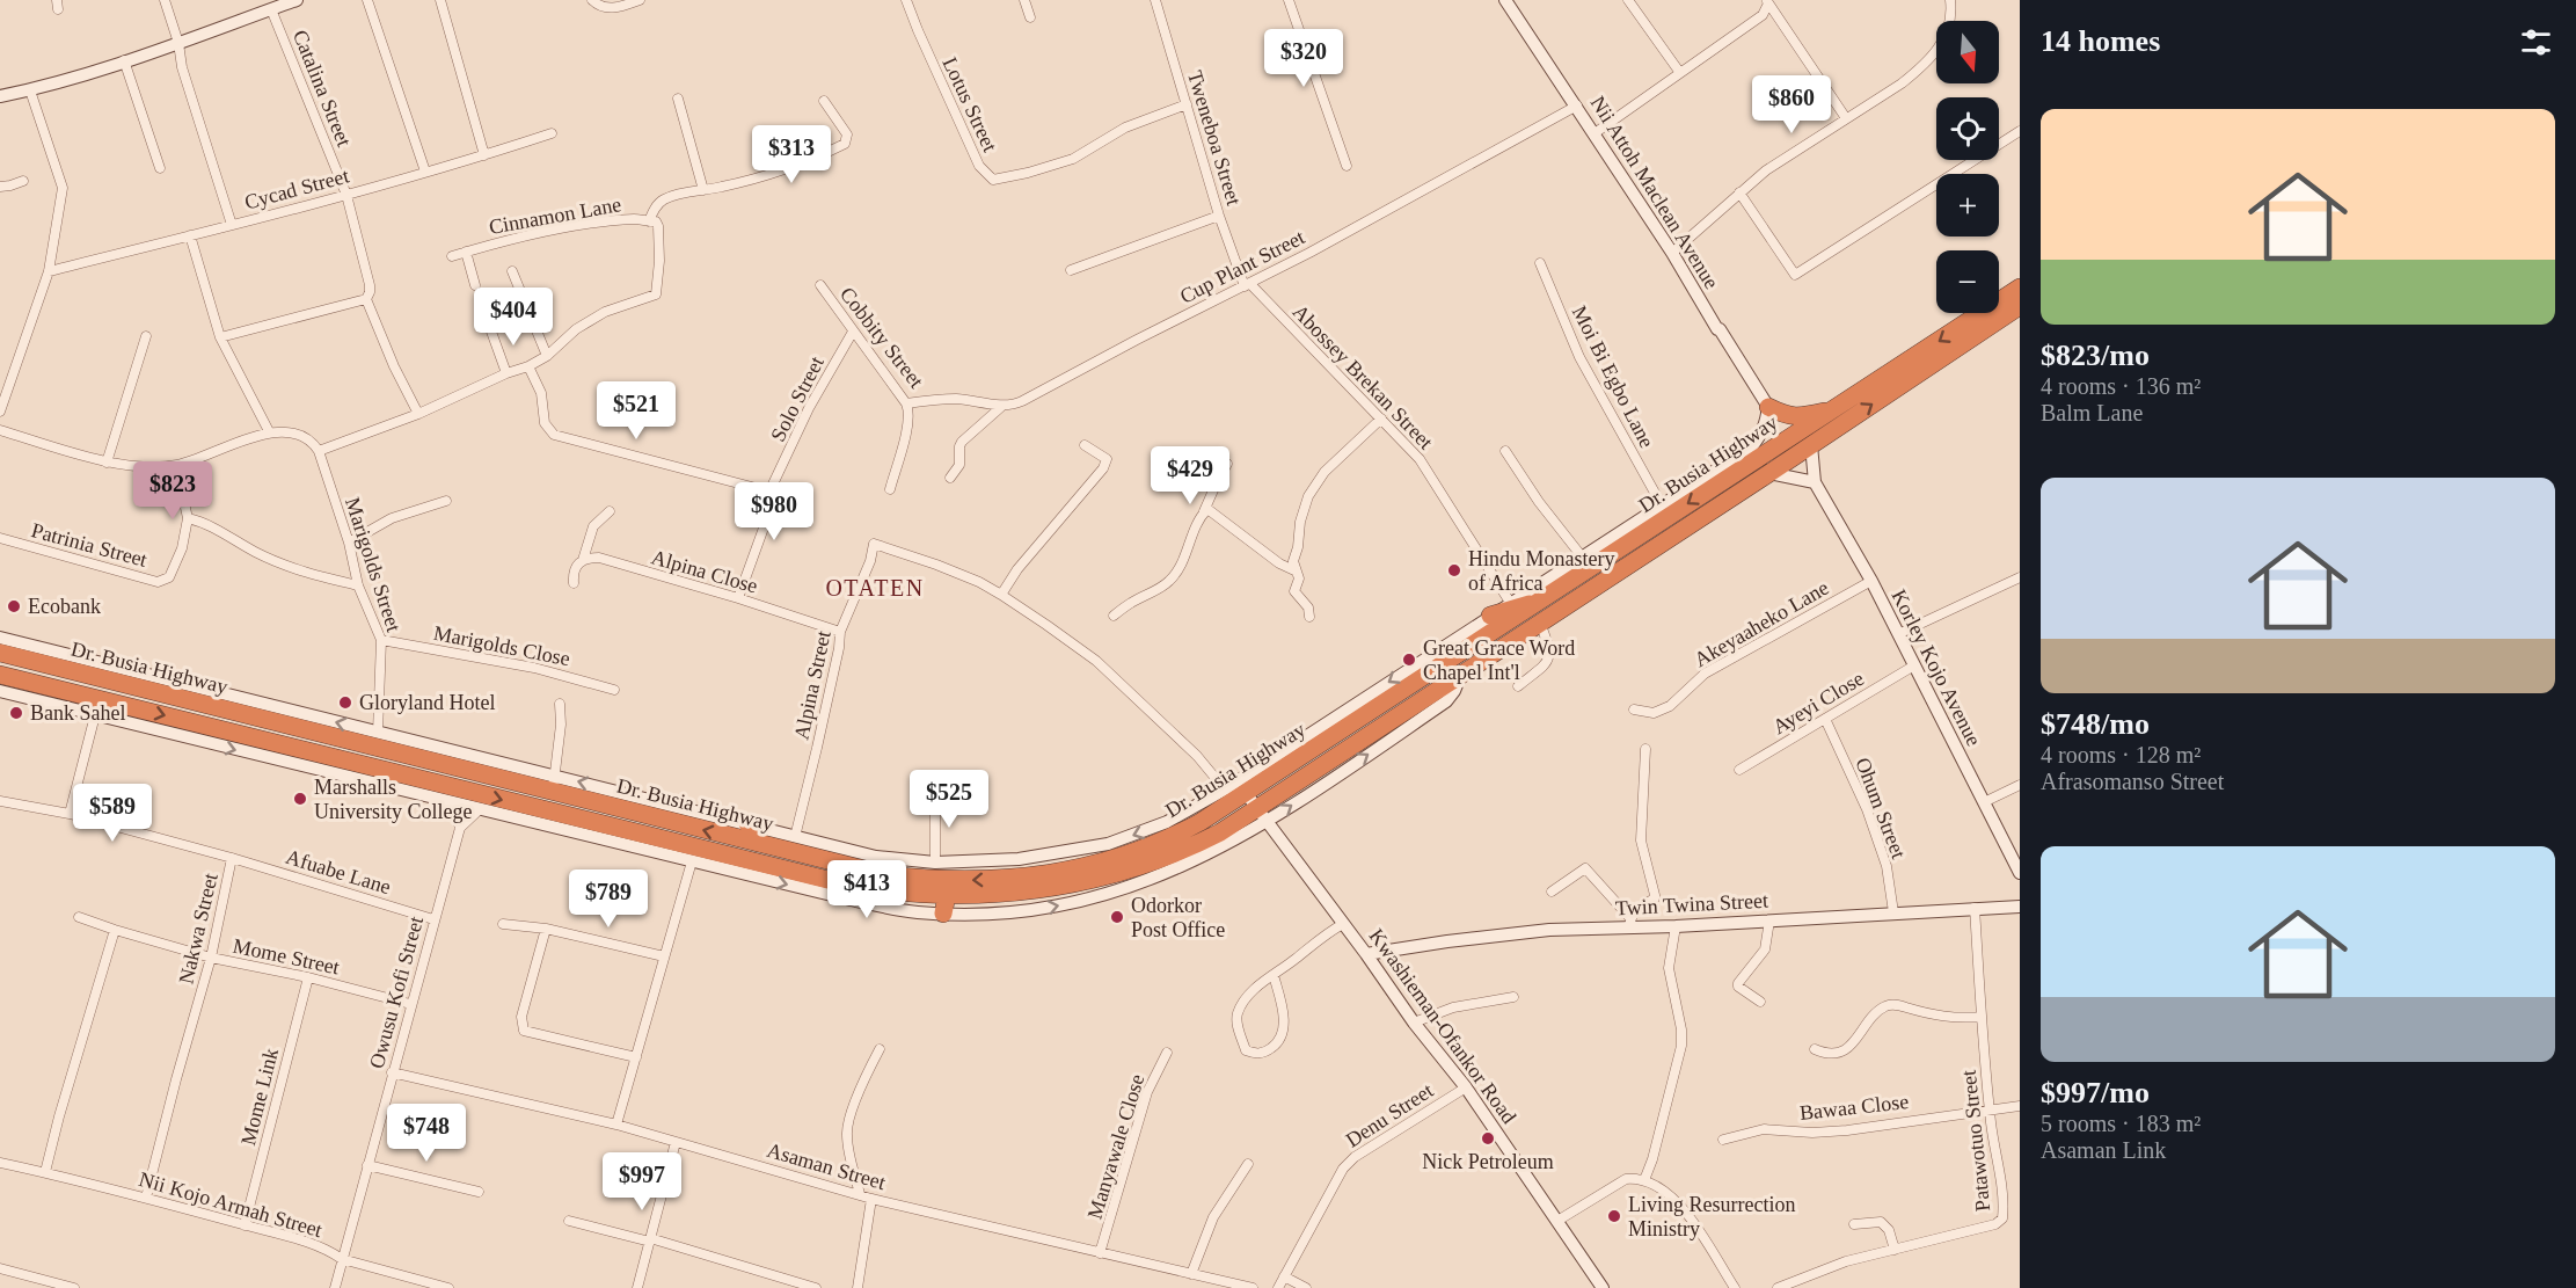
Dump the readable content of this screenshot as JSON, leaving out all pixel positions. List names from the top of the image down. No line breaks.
{"streets":{"highway":["Dr. Busia Highway"],"street":["Catalina Street","Lotus Street","Tweneboa Street","Cycad Street","Nii Attoh Maclean Avenue","Cinnamon Lane","Cup Plant Street","Cobbity Street","Abossey Brekan Street","Moi Bi Egbo Lane","Solo Street","Patrinia Street","Marigolds Street","Alpina Close","Akeyaaheko Lane","Marigolds Close","Korley Kojo Avenue","Alpina Street","Ayeyi Close","Ohum Street","Afuabe Lane","Twin Twina Street","Nakwa Street","Mome Street","Owusu Kofi Street","Kwashieman-Ofankor Road","Mome Link","Bawaa Close","Denu Street","Patawotuo Street","Manyawale Close","Asaman Street","Nii Kojo Armah Street"]},"crossings":[["Catalina Street","Cycad Street"],["Lotus Street","Tweneboa Street"],["Tweneboa Street","Cup Plant Street"],["Tweneboa Street","Abossey Brekan Street"],["Nii Attoh Maclean Avenue","Cup Plant Street"],["Cup Plant Street","Cobbity Street"],["Cup Plant Street","Abossey Brekan Street"],["Cobbity Street","Solo Street"],["Abossey Brekan Street","Dr. Busia Highway"],["Solo Street","Alpina Close"],["Dr. Busia Highway","Marigolds Street"],["Dr. Busia Highway","Korley Kojo Avenue"],["Dr. Busia Highway","Alpina Street"],["Dr. Busia Highway","Kwashieman-Ofankor Road"],["Marigolds Street","Marigolds Close"],["Alpina Close","Alpina Street"],["Akeyaaheko Lane","Korley Kojo Avenue"],["Korley Kojo Avenue","Ayeyi Close"],["Ayeyi Close","Ohum Street"],["Ohum Street","Twin Twina Street"],["Afuabe Lane","Nakwa Street"],["Afuabe Lane","Owusu Kofi Street"],["Twin Twina Street","Kwashieman-Ofankor Road"],["Twin Twina Street","Patawotuo Street"],["Nakwa Street","Mome Street"],["Nakwa Street","Nii Kojo Armah Street"],["Mome Street","Owusu Kofi Street"],["Mome Street","Mome Link"],["Owusu Kofi Street","Asaman Street"],["Owusu Kofi Street","Nii Kojo Armah Street"],["Kwashieman-Ofankor Road","Denu Street"],["Mome Link","Nii Kojo Armah Street"],["Bawaa Close","Patawotuo Street"],["Manyawale Close","Asaman Street"]],"districts":["OTATEN"],"places":["Hindu Monastery of Africa","Ecobank","Great Grace Word Chapel Int'l","Gloryland Hotel","Bank Sahel","Marshalls University College","Odorkor Post Office","Nick Petroleum","Living Resurrection Ministry"],"north":"bottom","page":{"heading":"14 homes","map_buttons":["+","−"],"price":["$320","$860","$313","$404","$521","$429","$823","$980","$525","$589","$413","$789","$748","$997"],"list":[{"name":"$823/mo","note":"4 rooms · 136 m² · Balm Lane"},{"name":"$748/mo","note":"4 rooms · 128 m² · Afrasomanso Street"},{"name":"$997/mo","note":"5 rooms · 183 m² · Asaman Link"}]}}
